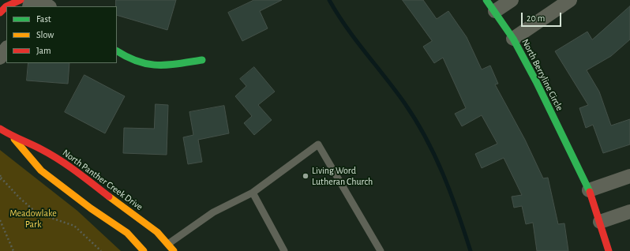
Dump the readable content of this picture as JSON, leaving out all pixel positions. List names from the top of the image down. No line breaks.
{"streets":{"street":["North Berryline Circle","North Panther Creek Drive"]},"parks":["Meadowlake Park"],"places":["Living Word Lutheran Church"],"legend":["Fast","Slow","Jam"],"scale_bar":"20 m"}
